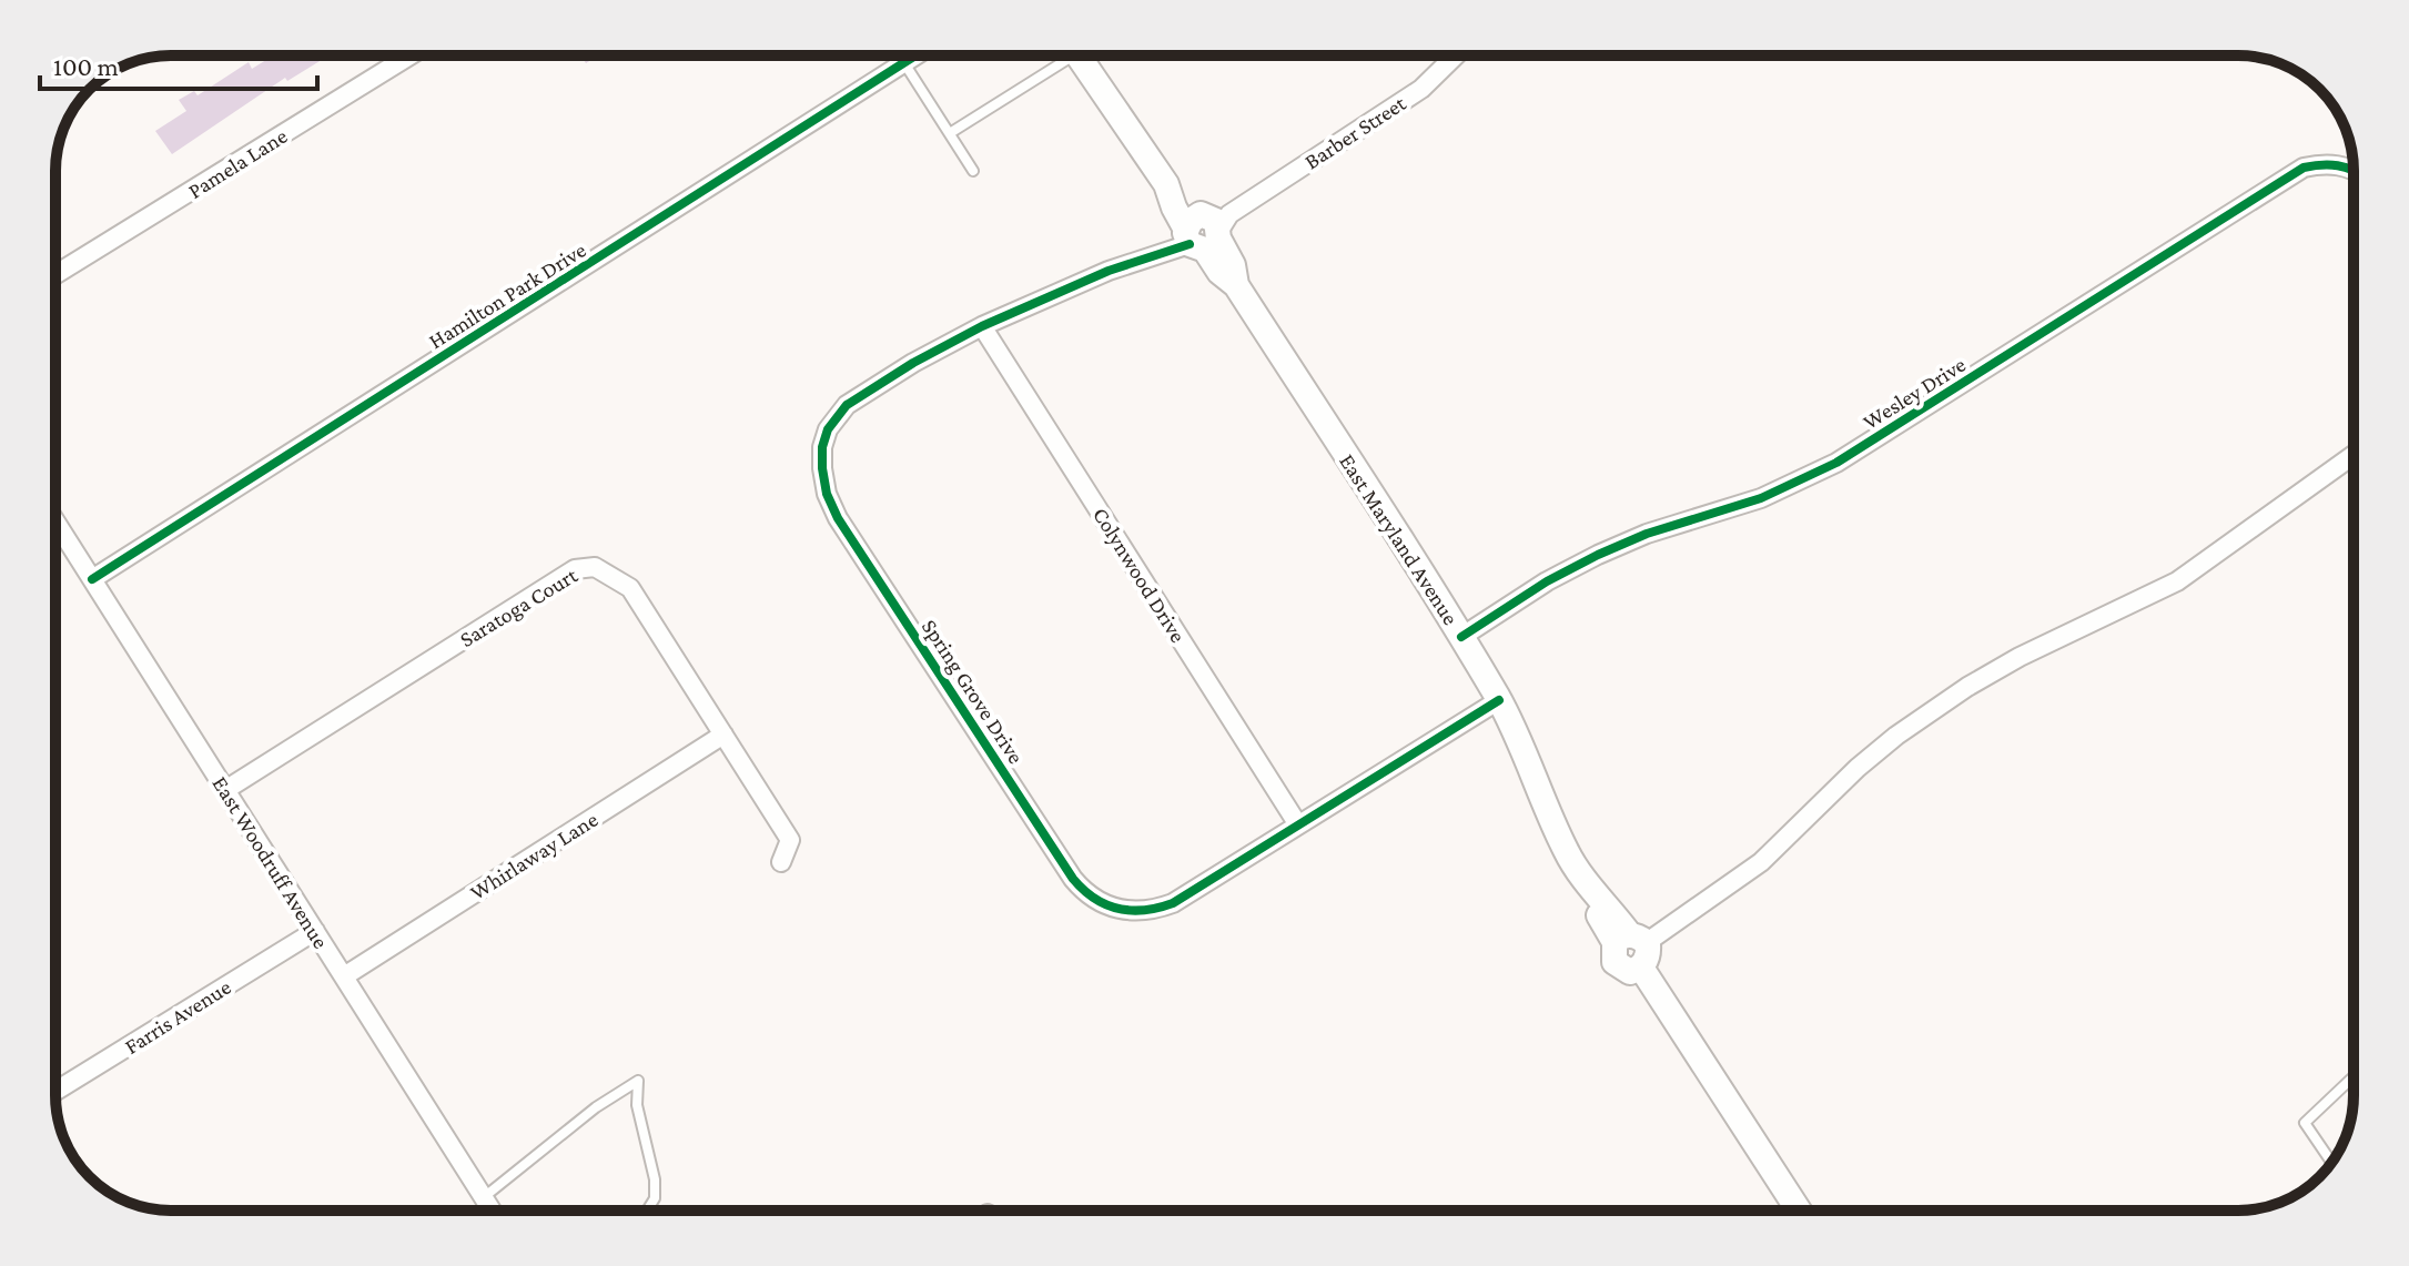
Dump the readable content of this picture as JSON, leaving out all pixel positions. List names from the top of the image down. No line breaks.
{"streets":{"street":["Barber Street","Pamela Lane","Hamilton Park Drive","Wesley Drive","East Maryland Avenue","Colynwood Drive","Saratoga Court","Spring Grove Drive","Whirlaway Lane","East Woodruff Avenue","Farris Avenue"]},"crossings":[["Barber Street","East Maryland Avenue"],["Barber Street","Spring Grove Drive"],["Hamilton Park Drive","East Woodruff Avenue"],["Wesley Drive","East Maryland Avenue"],["East Maryland Avenue","Spring Grove Drive"],["Colynwood Drive","Spring Grove Drive"],["Saratoga Court","Whirlaway Lane"],["Saratoga Court","East Woodruff Avenue"],["Whirlaway Lane","East Woodruff Avenue"],["East Woodruff Avenue","Farris Avenue"]],"scale_bar":"100 m"}
